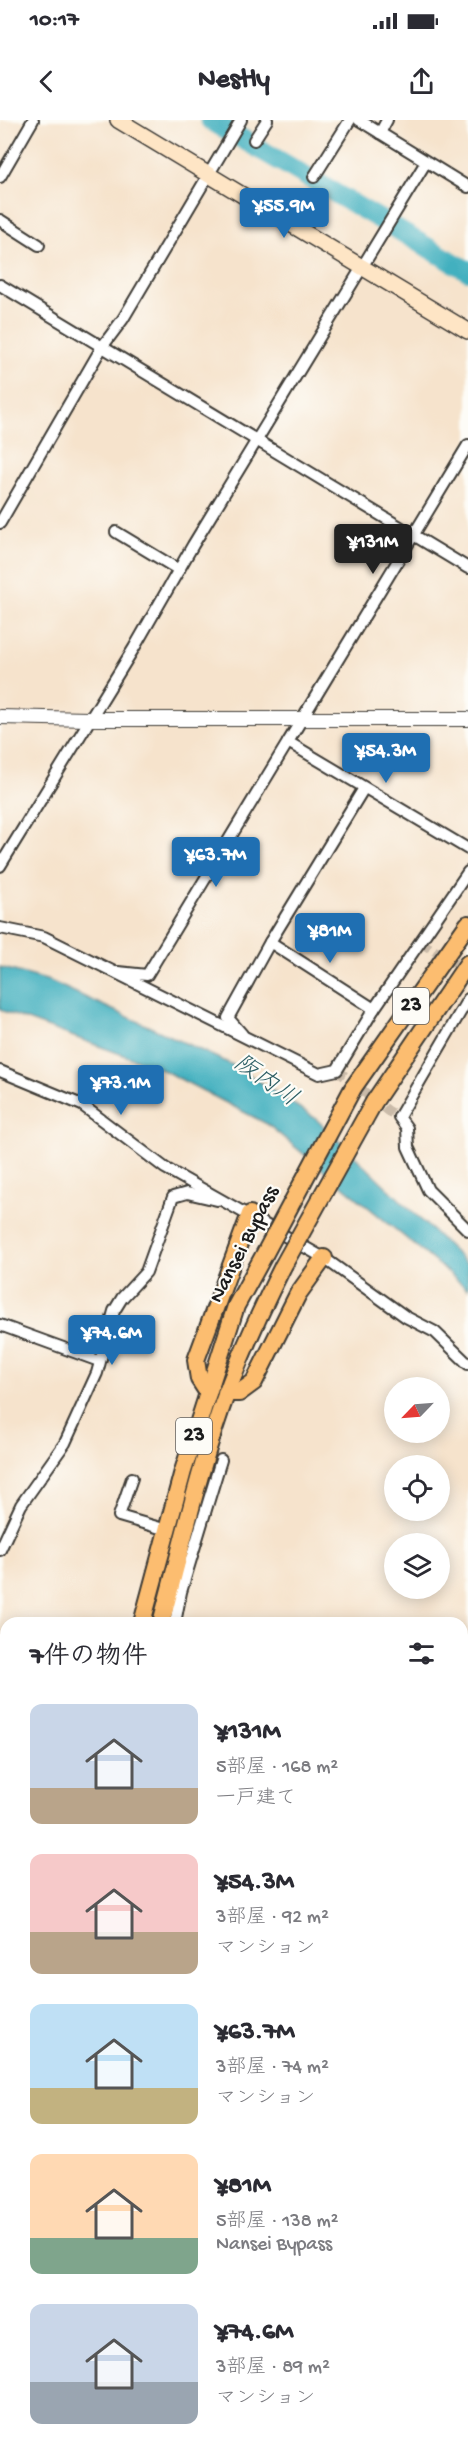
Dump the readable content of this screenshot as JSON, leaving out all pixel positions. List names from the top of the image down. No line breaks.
{"streets":{"highway":["23","Nansei Bypass"]},"water":["阪内川"],"north":"bottom left","page":{"status":"10:17","header":"Nestly","price":["¥55.9M","¥131M","¥54.3M","¥63.7M","¥81M","¥73.1M","¥74.6M"],"heading":"7件の物件","list":[{"name":"¥131M","note":"5部屋 · 168 m² · 一戸建て"},{"name":"¥54.3M","note":"3部屋 · 92 m² · マンション"},{"name":"¥63.7M","note":"3部屋 · 74 m² · マンション"},{"name":"¥81M","note":"5部屋 · 138 m² · Nansei Bypass"},{"name":"¥74.6M","note":"3部屋 · 89 m² · マンション"}]}}
